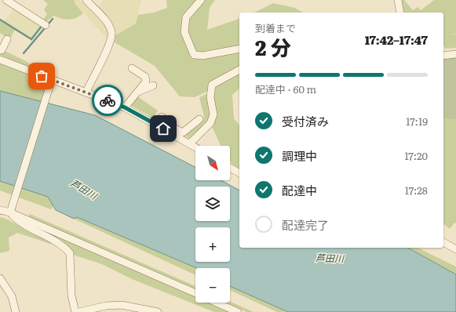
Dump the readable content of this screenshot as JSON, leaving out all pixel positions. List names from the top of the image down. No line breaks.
{"water":["芦田川"],"north":"bottom right","page":{"heading":["2 分","到着まで","17:42–17:47"],"bar":"配達中 · 60 m","list":[["受付済み","17:19"],["調理中","17:20"],["配達中","17:28"],"配達完了"],"map_buttons":["+","−"]}}
